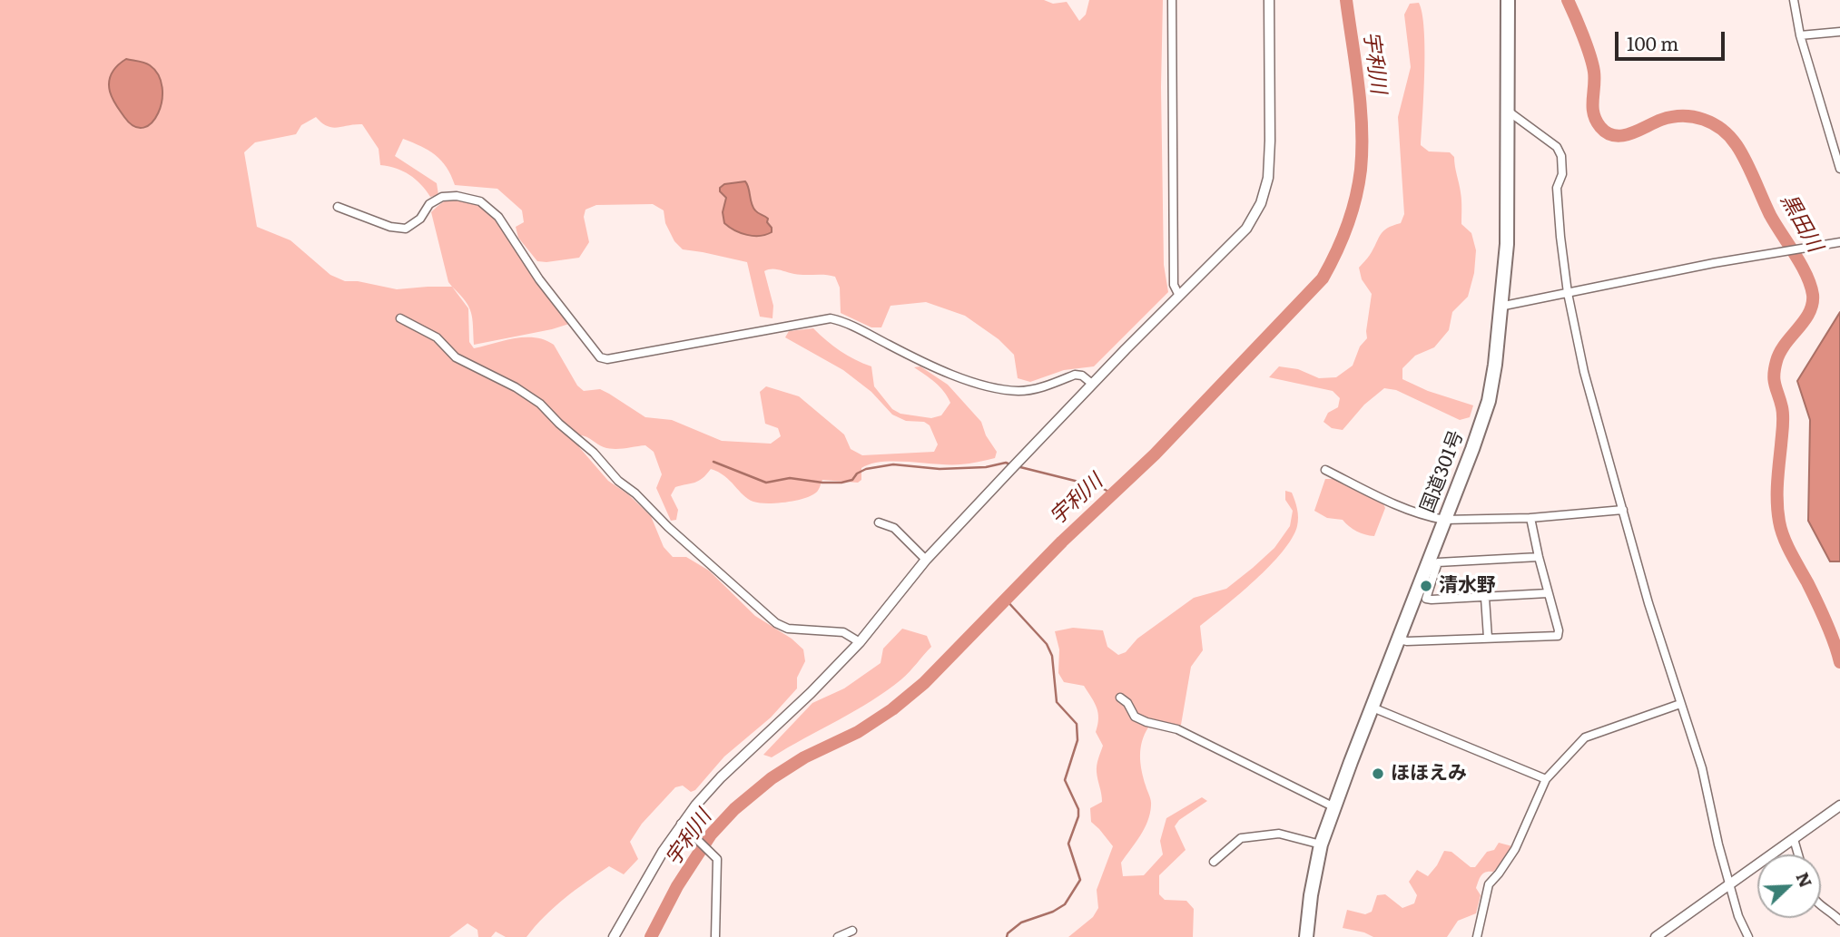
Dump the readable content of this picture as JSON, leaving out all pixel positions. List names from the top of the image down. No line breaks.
{"streets":{"highway":["国道301号"]},"water":["宇利川","黒田川"],"places":["清水野","ほほえみ"],"scale_bar":"100 m","north":"top right"}
